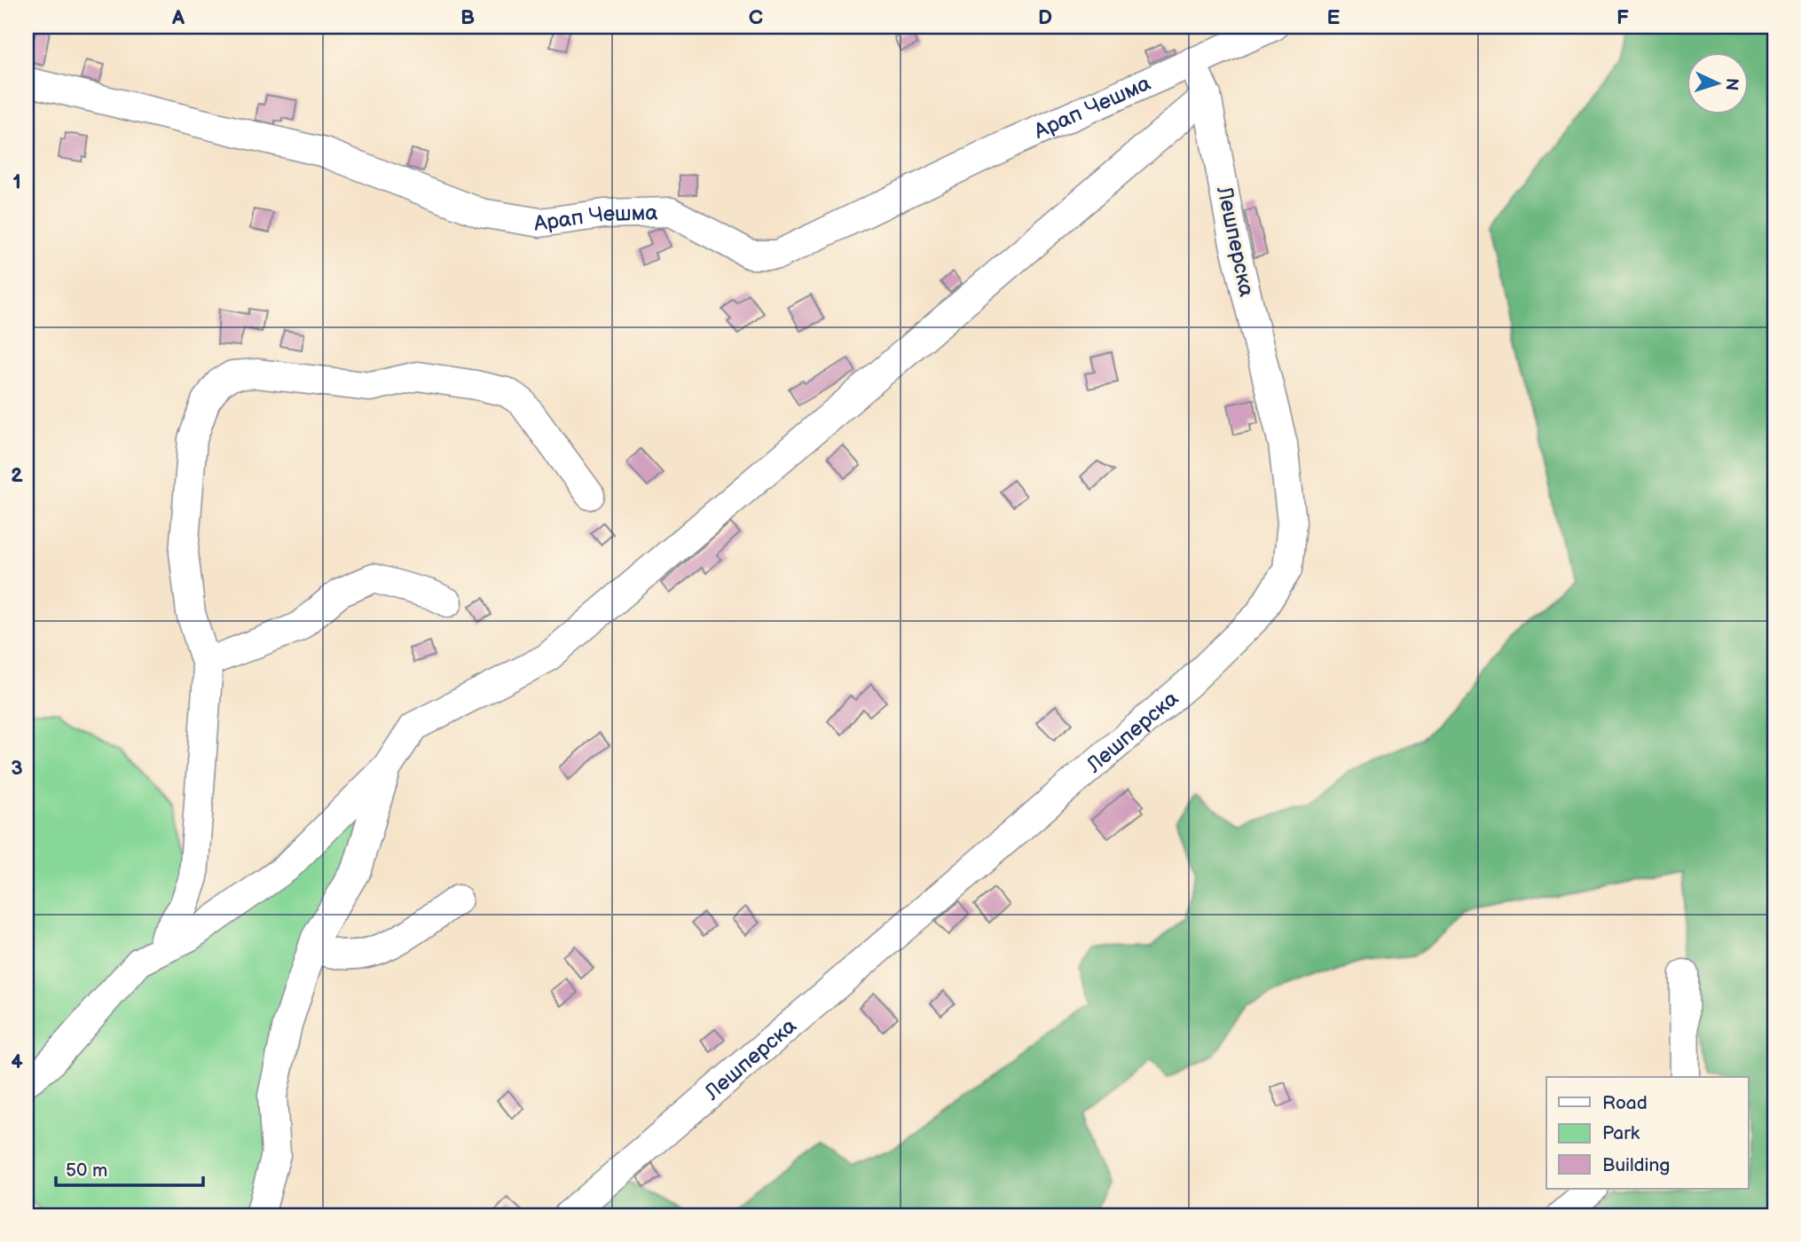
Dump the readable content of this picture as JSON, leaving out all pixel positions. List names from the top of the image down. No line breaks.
{"streets":{"street":["Арап Чешма","Лешперска"]},"crossings":[["Арап Чешма","Лешперска"]],"legend":["Road","Park","Building"],"scale_bar":"50 m","north":"right","grid":{"columns":["A","B","C","D","E","F"],"rows":["1","2","3","4"]}}
